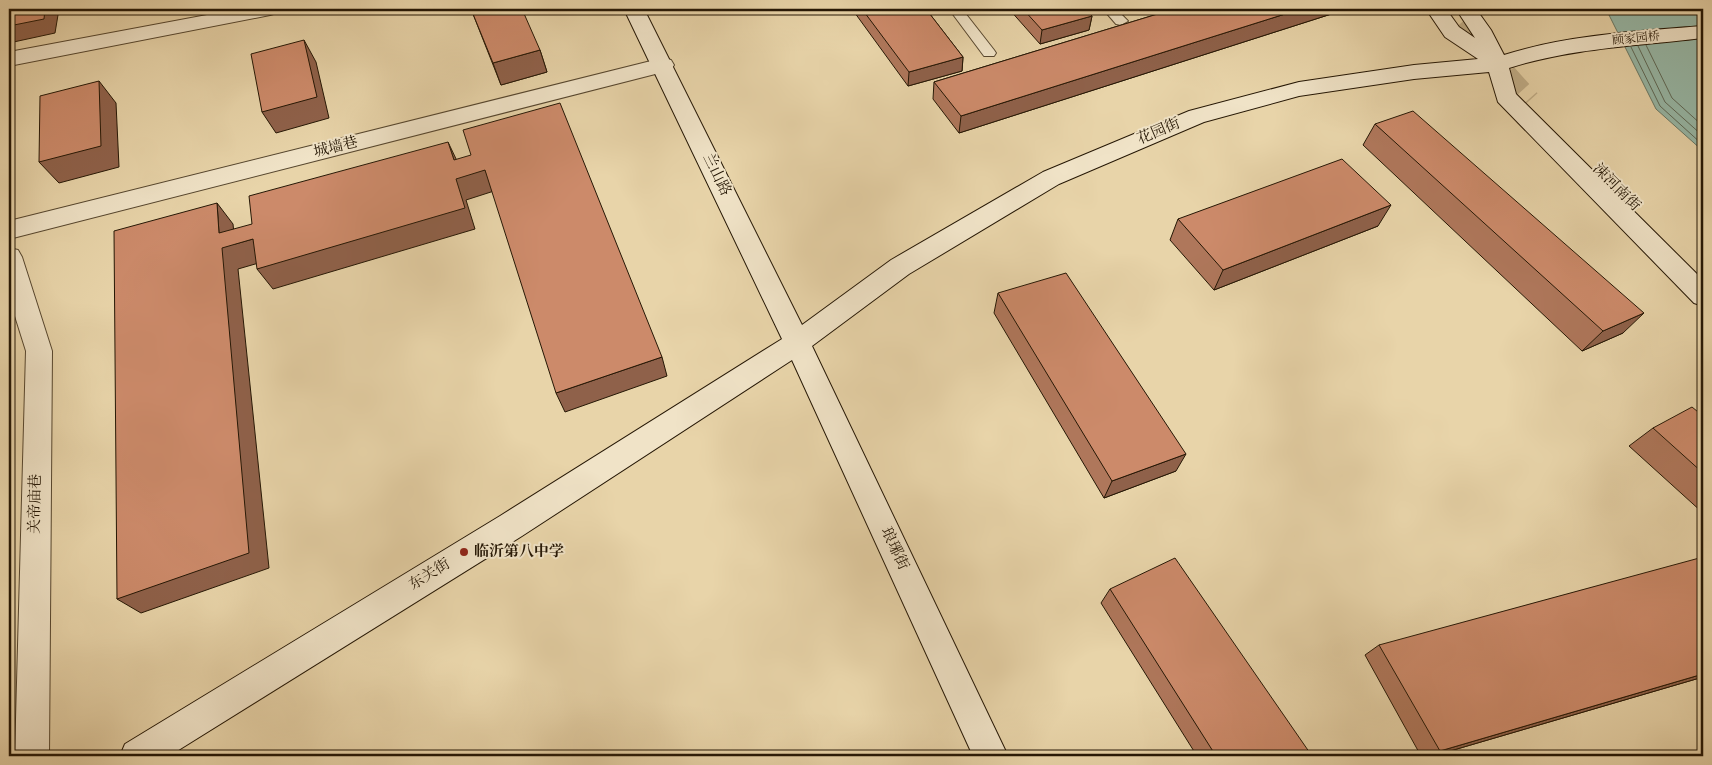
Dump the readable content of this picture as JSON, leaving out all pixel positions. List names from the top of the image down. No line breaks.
{"streets":{"street":["顾家园桥","花园街","城墙巷","兰山路","涑河南街","关帝庙巷","琅琊街","东关街"]},"crossings":[["顾家园桥","花园街"],["花园街","兰山路"],["花园街","琅琊街"],["花园街","东关街"],["城墙巷","兰山路"],["兰山路","琅琊街"],["兰山路","东关街"],["琅琊街","东关街"]],"places":["临沂第八中学"]}
